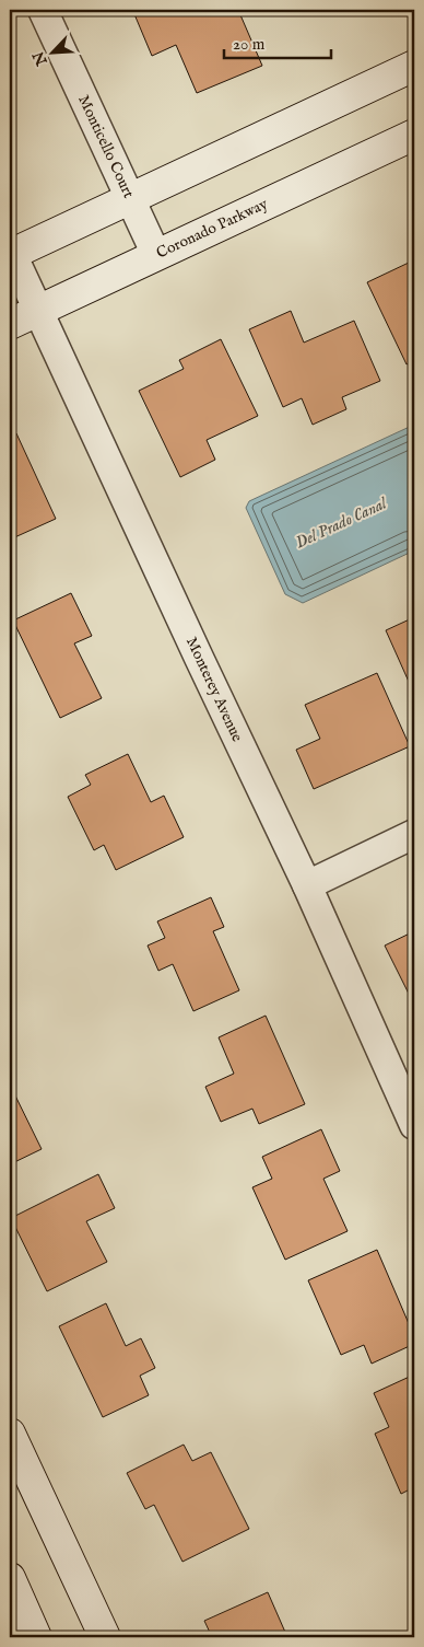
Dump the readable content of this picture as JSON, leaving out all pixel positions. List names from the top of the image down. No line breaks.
{"streets":{"street":["Monticello Court","Coronado Parkway","Monterey Avenue"]},"crossings":[["Monticello Court","Coronado Parkway"],["Coronado Parkway","Monterey Avenue"]],"water":["Del Prado Canal"],"scale_bar":"20 m","north":"bottom left"}
